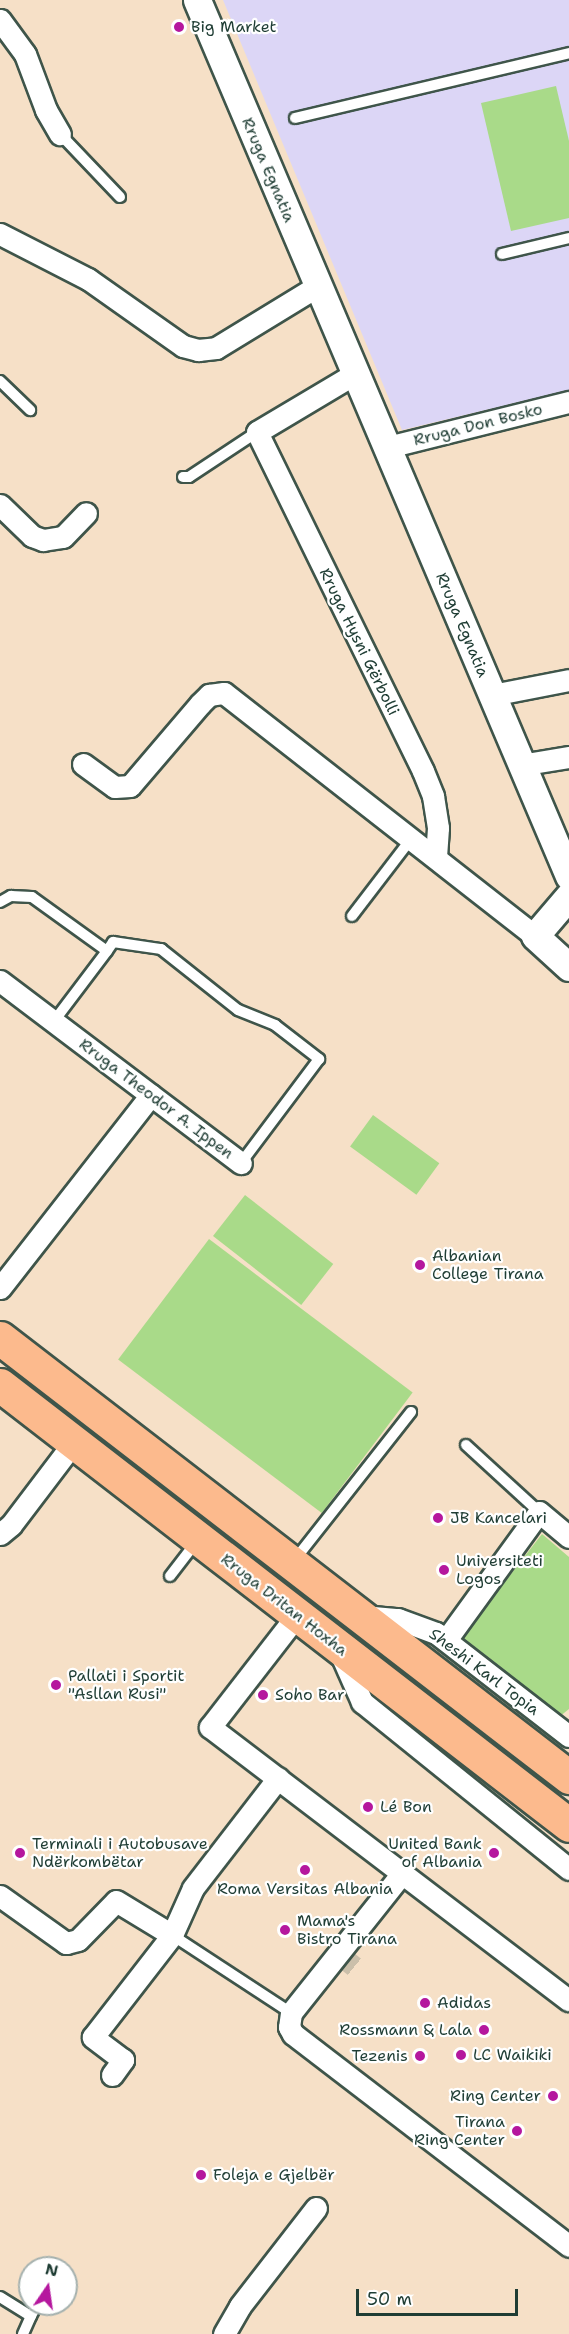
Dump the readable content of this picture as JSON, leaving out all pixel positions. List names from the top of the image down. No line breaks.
{"streets":{"main road":["Rruga Dritan Hoxha"],"street":["Rruga Egnatia","Rruga Don Bosko","Rruga Hysni Gërbolli","Rruga Theodor A. Ippen","Sheshi Karl Topia"]},"crossings":[["Rruga Egnatia","Rruga Don Bosko"]],"places":["Big Market","Albanian College Tirana","JB Kancelari","Universiteti Logos","Pallati i Sportit \"Asllan Rusi\"","Soho Bar","Lé Bon","Terminali i Autobusave Ndërkombëtar","United Bank of Albania","Roma Versitas Albania","Mama's Bistro Tirana","Adidas","Rossmann & Lala","LC Waikiki","Tezenis","Ring Center","Tirana Ring Center","Foleja e Gjelbër"],"scale_bar":"50 m","north":"top"}
